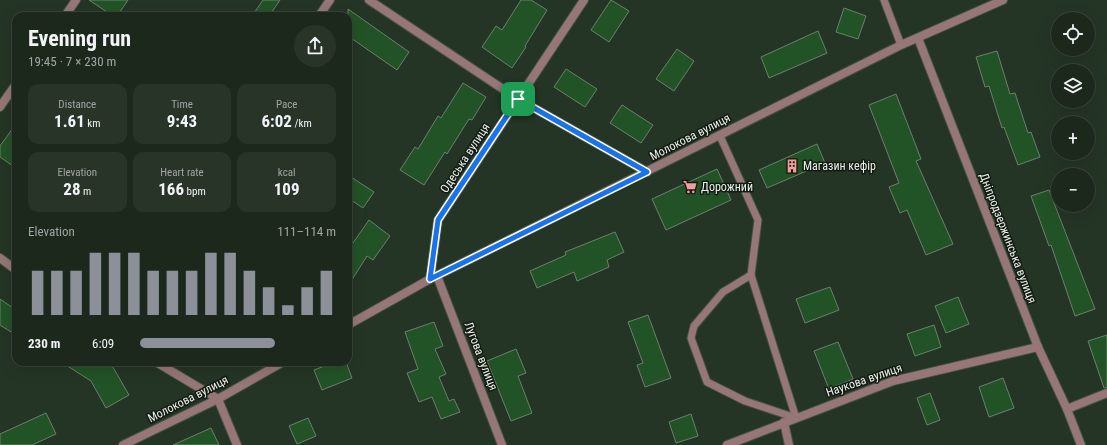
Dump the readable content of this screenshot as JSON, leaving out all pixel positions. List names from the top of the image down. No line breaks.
{"streets":{"street":["Молокова вулиця","Одеська вулиця","Дніпродзержинська вулиця","Лугова вулиця","Наукова вулиця"]},"crossings":[["Молокова вулиця","Одеська вулиця"],["Молокова вулиця","Дніпродзержинська вулиця"],["Молокова вулиця","Лугова вулиця"],["Одеська вулиця","Лугова вулиця"],["Дніпродзержинська вулиця","Наукова вулиця"]],"places":{"building":["Магазин кефір"],"supermarket":["Дорожний"]},"page":{"map_buttons":["+","−"],"heading":["Evening run","19:45 · 7 × 230 m"],"stats":[["Distance","1.61 km"],["Time","9:43"],["Pace","6:02 /km"],["Elevation","28 m"],["Heart rate","166 bpm"],["kcal","109"]],"chart":["Elevation","111–114 m"],"list":[{"name":"230 m","note":"6:09"}]}}
